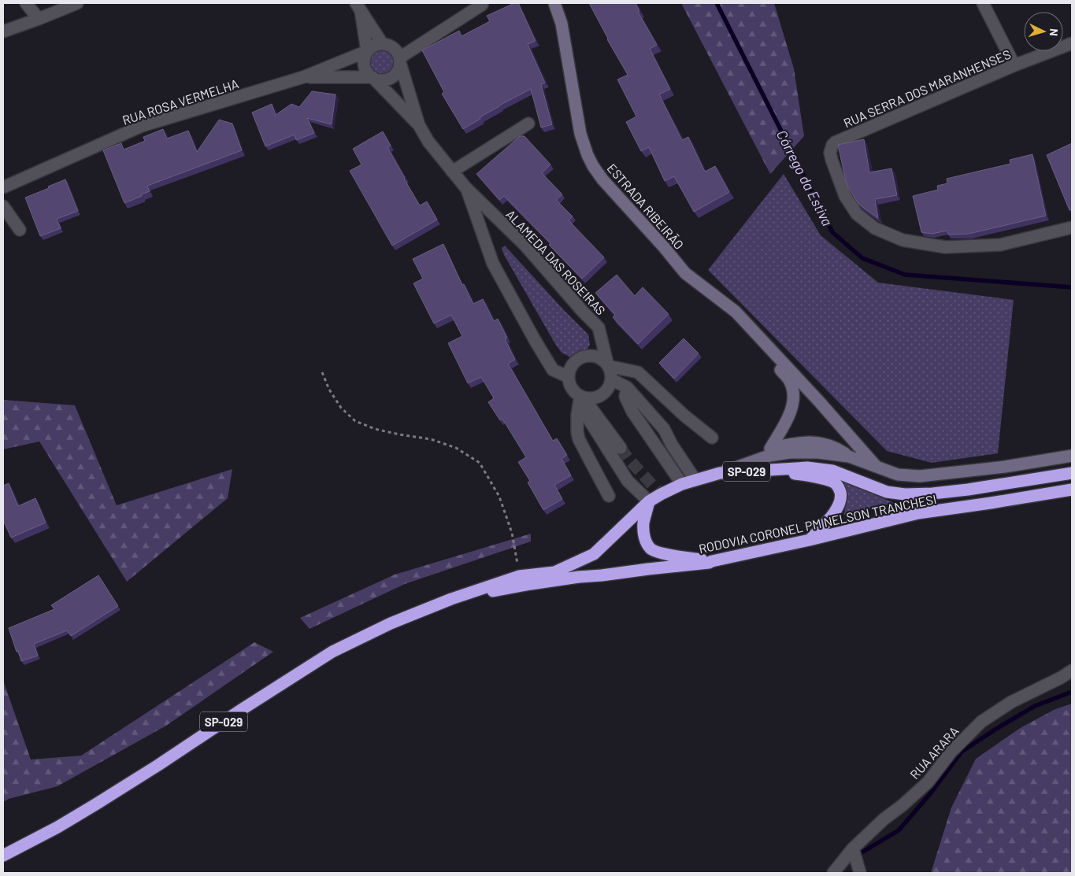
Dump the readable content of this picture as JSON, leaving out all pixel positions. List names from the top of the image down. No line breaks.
{"streets":{"highway":["SP-029","RODOVIA CORONEL PM NELSON TRANCHESI"],"street":["RUA SERRA DOS MARANHENSES","RUA ROSA VERMELHA","ESTRADA RIBEIRÃO","ALAMEDA DAS ROSEIRAS","RUA ARARA"]},"crossings":[["RUA ROSA VERMELHA","ALAMEDA DAS ROSEIRAS"],["ESTRADA RIBEIRÃO","SP-029"],["SP-029","RODOVIA CORONEL PM NELSON TRANCHESI"]],"water":["Córrego da Estiva"],"north":"right"}
